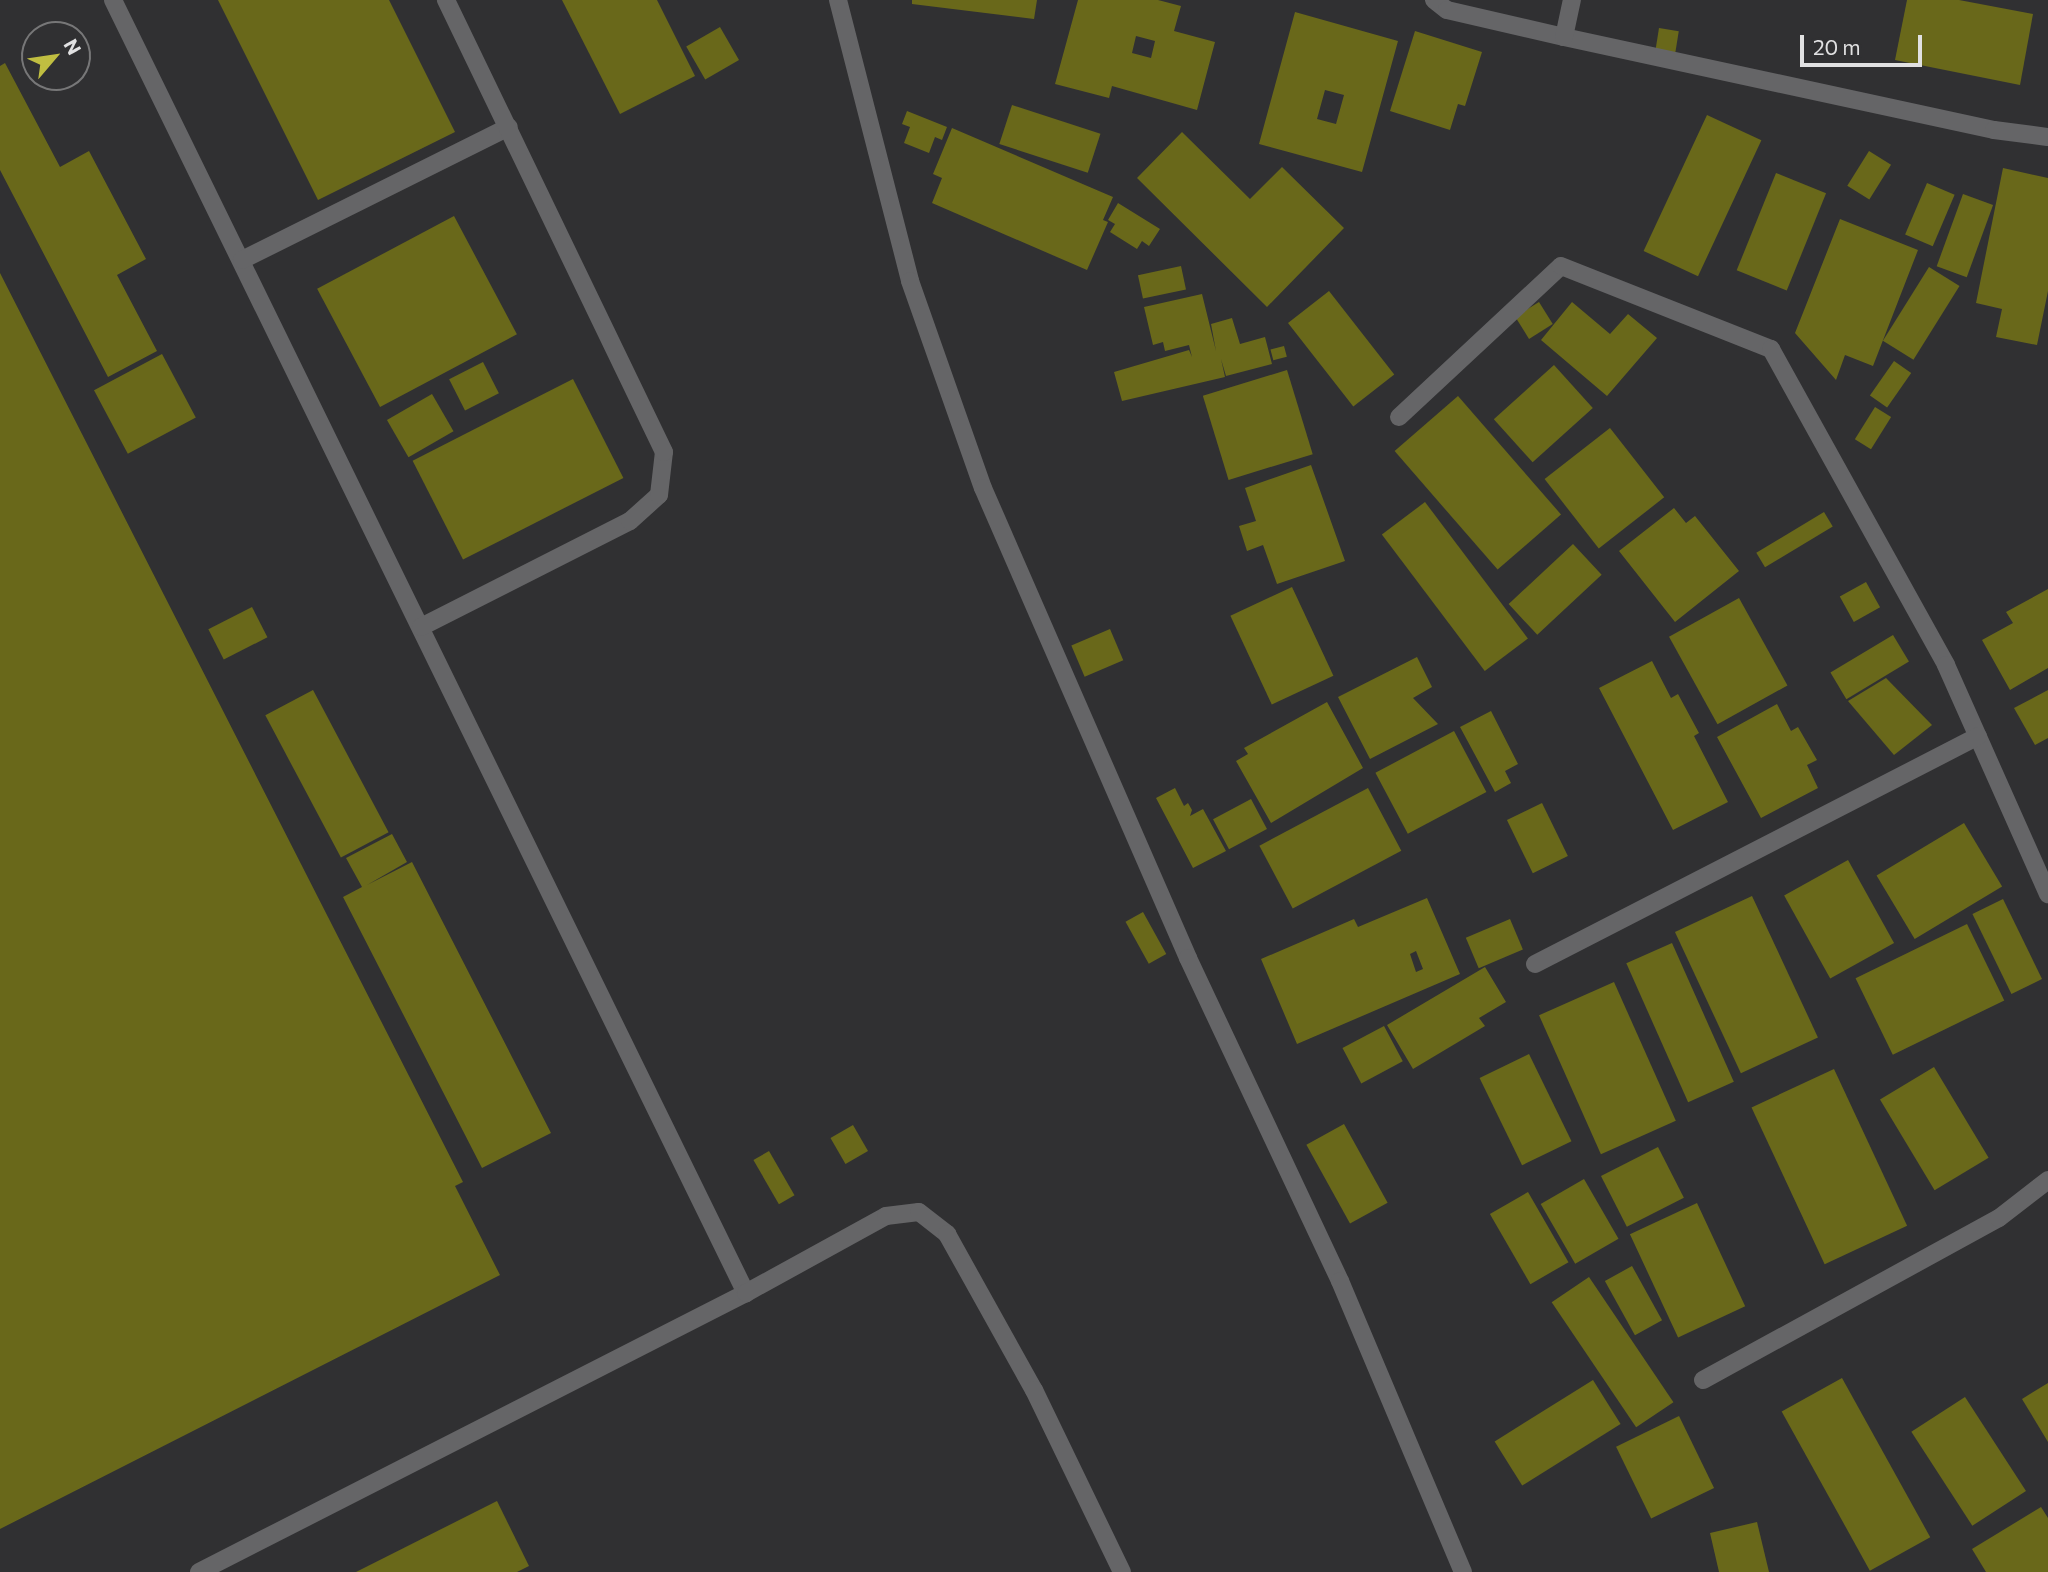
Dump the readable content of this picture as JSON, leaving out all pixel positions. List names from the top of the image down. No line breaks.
{"scale_bar":"20 m","north":"top right"}
